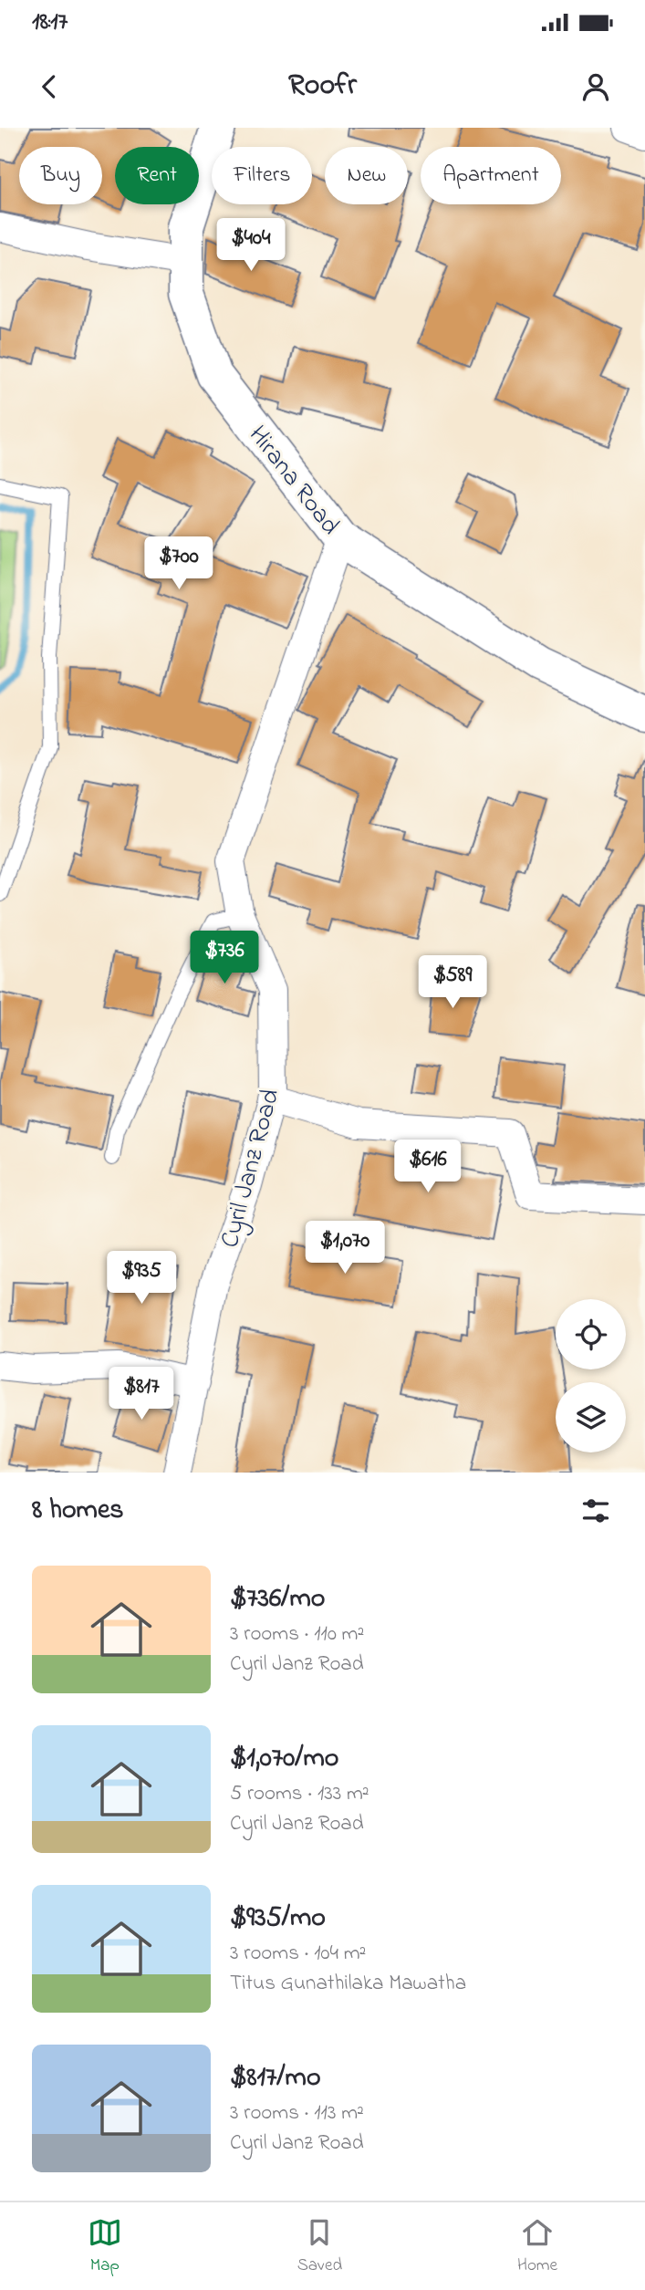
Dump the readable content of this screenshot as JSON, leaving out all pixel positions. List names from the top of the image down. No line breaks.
{"streets":{"street":["Hirana Road","Cyril Janz Road"]},"crossings":[["Hirana Road","Cyril Janz Road"]],"page":{"status":"18:17","header":"Roofr","chip":["Buy","Rent","Filters","New","Apartment"],"price":["$404","$700","$736","$589","$616","$1,070","$935","$817"],"heading":"8 homes","list":[{"name":"$736/mo","note":"3 rooms · 110 m² · Cyril Janz Road"},{"name":"$1,070/mo","note":"5 rooms · 133 m² · Cyril Janz Road"},{"name":"$935/mo","note":"3 rooms · 104 m² · Titus Gunathilaka Mawatha"},{"name":"$817/mo","note":"3 rooms · 113 m² · Cyril Janz Road"}],"tabs":["Map","Saved","Home"]}}
